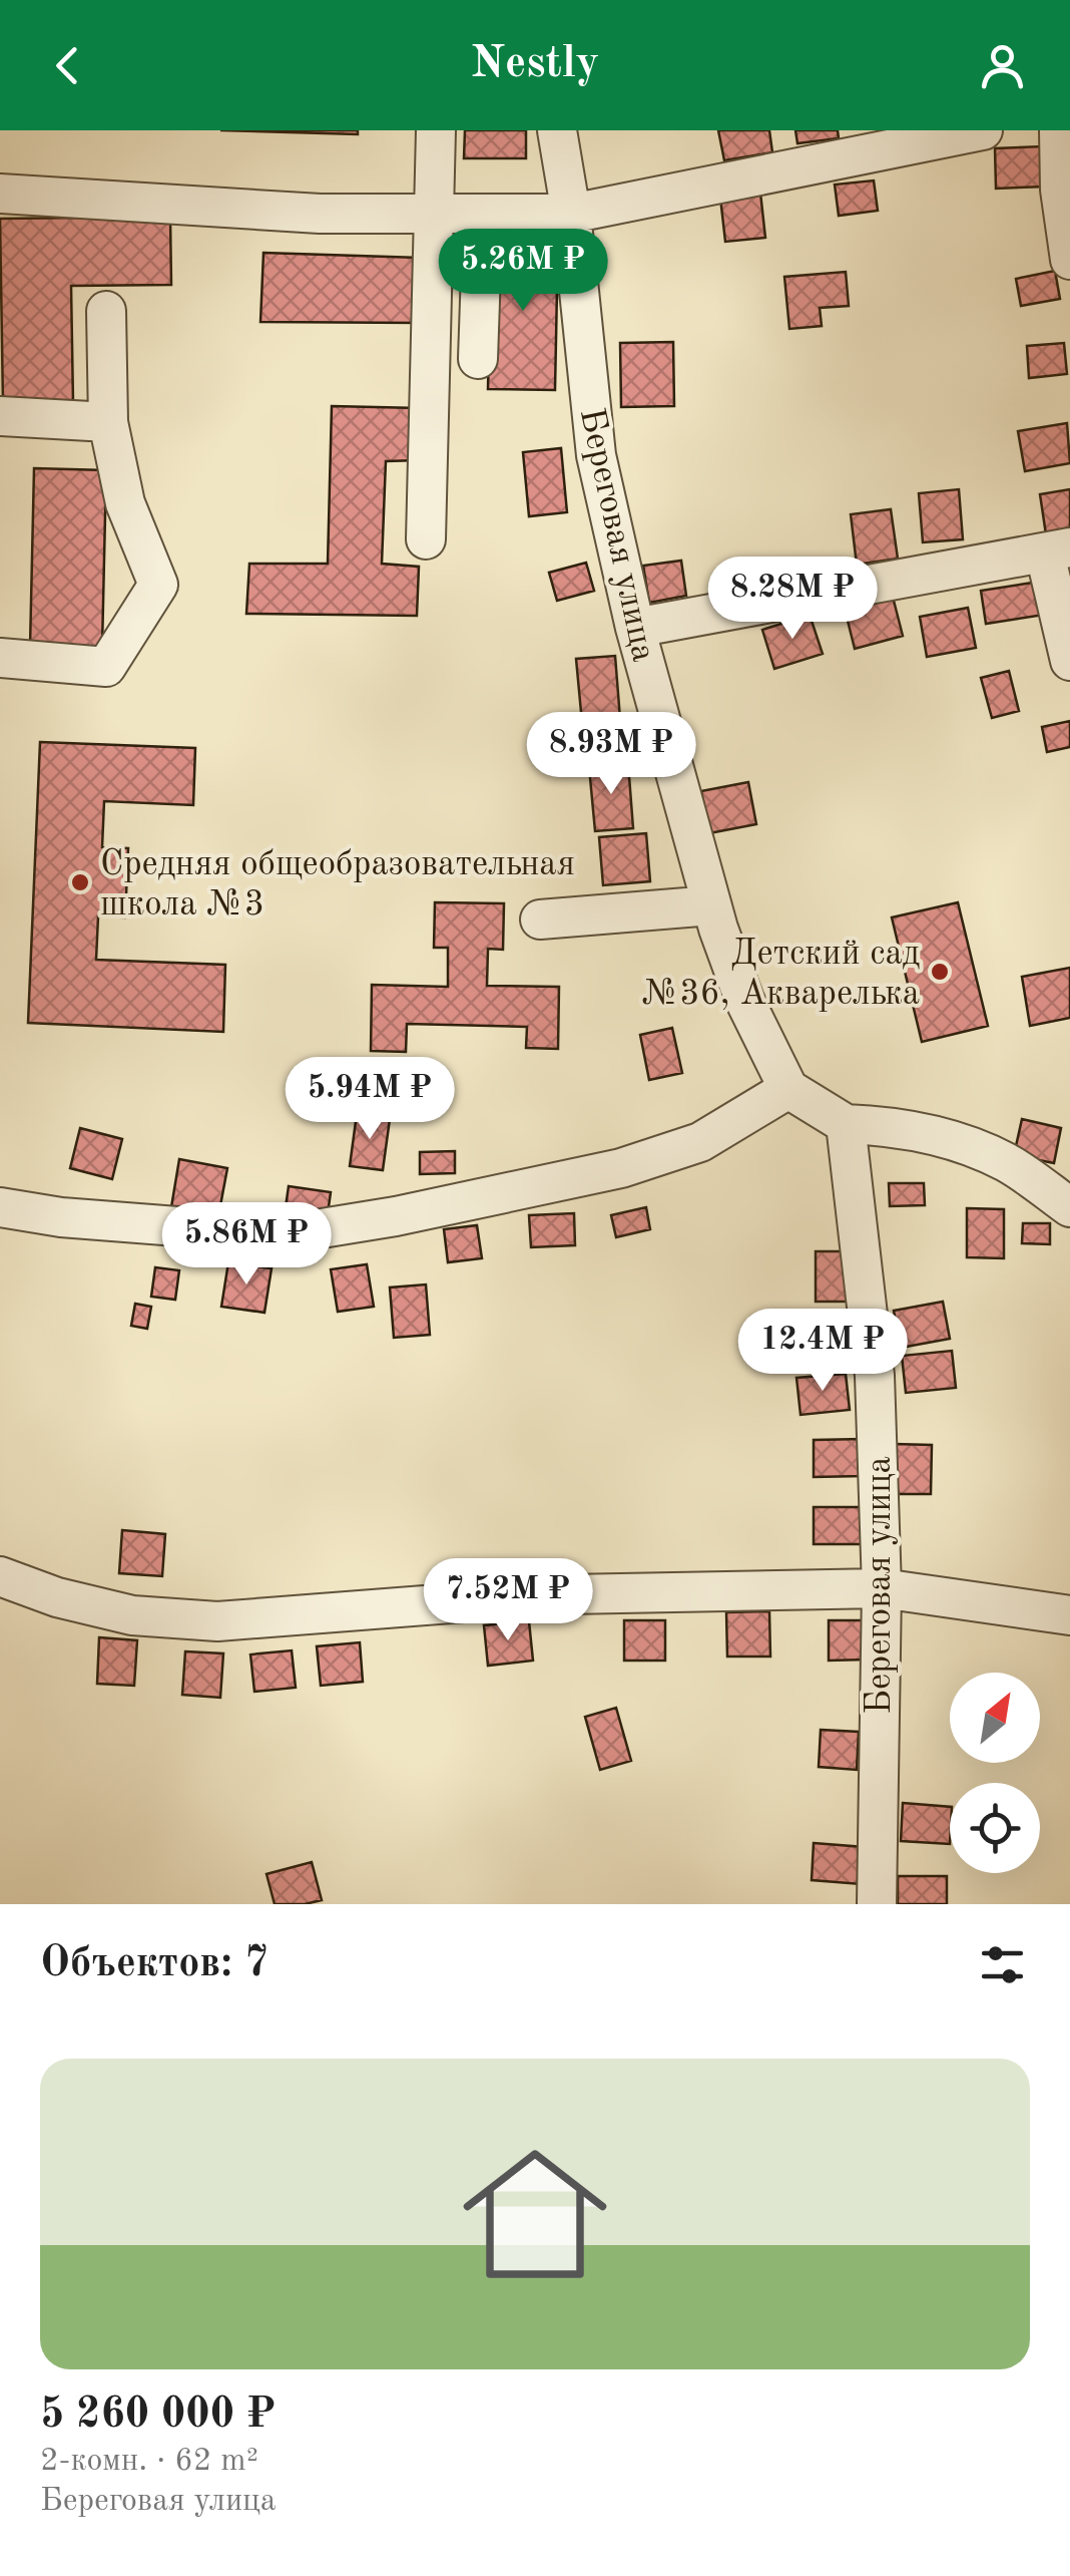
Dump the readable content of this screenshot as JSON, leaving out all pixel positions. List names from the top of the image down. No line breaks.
{"streets":{"street":["Береговая улица"]},"places":["Средняя общеобразовательная школа №3","Детский сад №36, Акварелька"],"north":"top right","page":{"header":"Nestly","price":["5.26M ₽","8.28M ₽","8.93M ₽","5.94M ₽","5.86M ₽","12.4M ₽","7.52M ₽"],"heading":"Объектов: 7","list":[{"name":"5 260 000 ₽","note":"2-комн. · 62 m² · Береговая улица"}]}}
